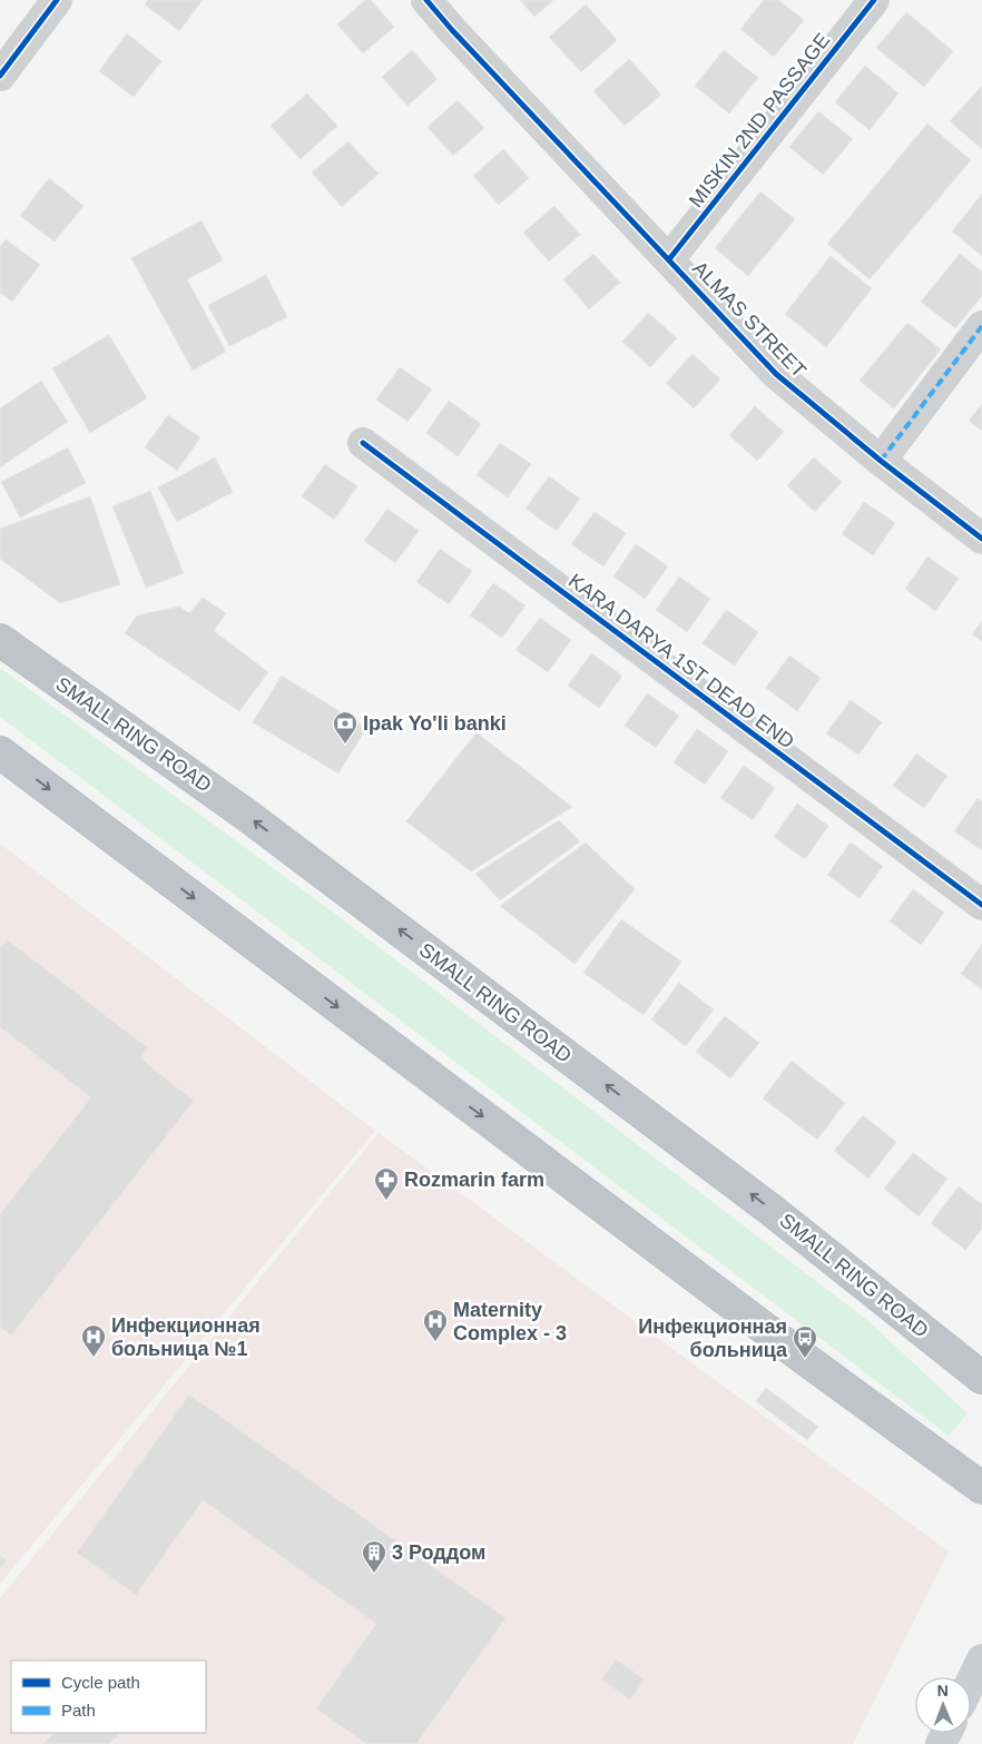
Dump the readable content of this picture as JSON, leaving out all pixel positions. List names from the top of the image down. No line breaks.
{"streets":{"highway":["SMALL RING ROAD"],"street":["MISKIN 2ND PASSAGE","ALMAS STREET","KАRA DARYA 1ST DEAD END"]},"crossings":[["MISKIN 2ND PASSAGE","ALMAS STREET"]],"places":{"bank":["Ipak Yo'li banki"],"pharmacy":["Rozmarin farm"],"hospital":["Maternity Complex - 3","Инфекционная больница №1"],"bus stop":["Инфекционная больница"],"building":["3 Роддом"]},"legend":["Cycle path","Path"],"north":"top"}
